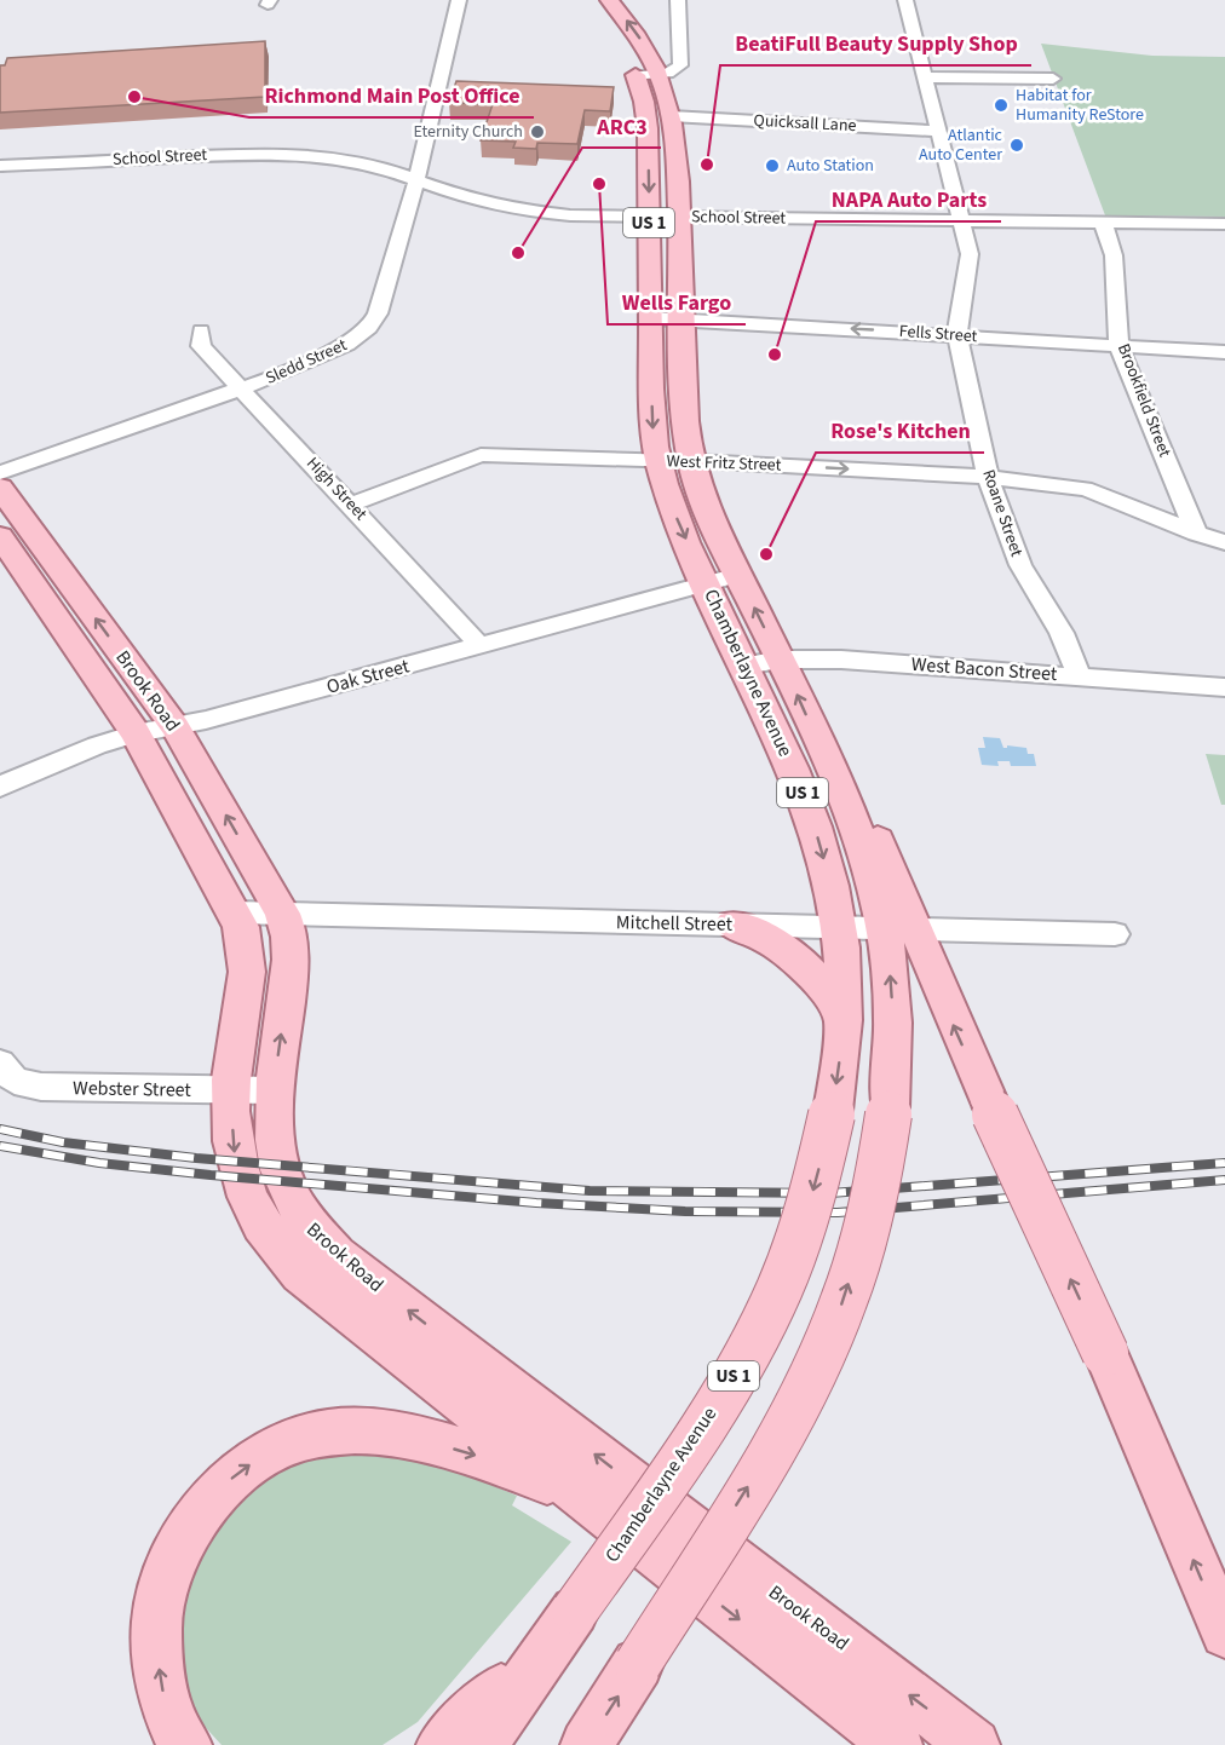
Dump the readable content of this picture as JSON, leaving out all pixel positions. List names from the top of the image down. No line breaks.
{"streets":{"main road":["US 1","Chamberlayne Avenue","Brook Road"],"street":["Quicksall Lane","School Street","Fells Street","Sledd Street","Brookfield Street","West Fritz Street","High Street","Roane Street","West Bacon Street","Oak Street","Mitchell Street","Webster Street"]},"crossings":[["Quicksall Lane","Roane Street"],["Quicksall Lane","Chamberlayne Avenue"],["School Street","Sledd Street"],["School Street","Brookfield Street"],["School Street","Roane Street"],["School Street","Chamberlayne Avenue"],["Fells Street","Brookfield Street"],["Fells Street","Roane Street"],["Fells Street","Chamberlayne Avenue"],["Sledd Street","High Street"],["Brookfield Street","West Fritz Street"],["West Fritz Street","High Street"],["West Fritz Street","Roane Street"],["West Fritz Street","Chamberlayne Avenue"],["High Street","Oak Street"],["Roane Street","West Bacon Street"],["West Bacon Street","Chamberlayne Avenue"],["Chamberlayne Avenue","Oak Street"],["Chamberlayne Avenue","Mitchell Street"],["Oak Street","Brook Road"],["Brook Road","Mitchell Street"],["Brook Road","Webster Street"]],"one_way":["Fells Street"],"places":["Richmond Main Post Office","Habitat for Humanity ReStore","Eternity Church","Atlantic Auto Center","BeatiFull Beauty Supply Shop","Auto Station","Wells Fargo","ARC3","NAPA Auto Parts","Rose's Kitchen"]}
